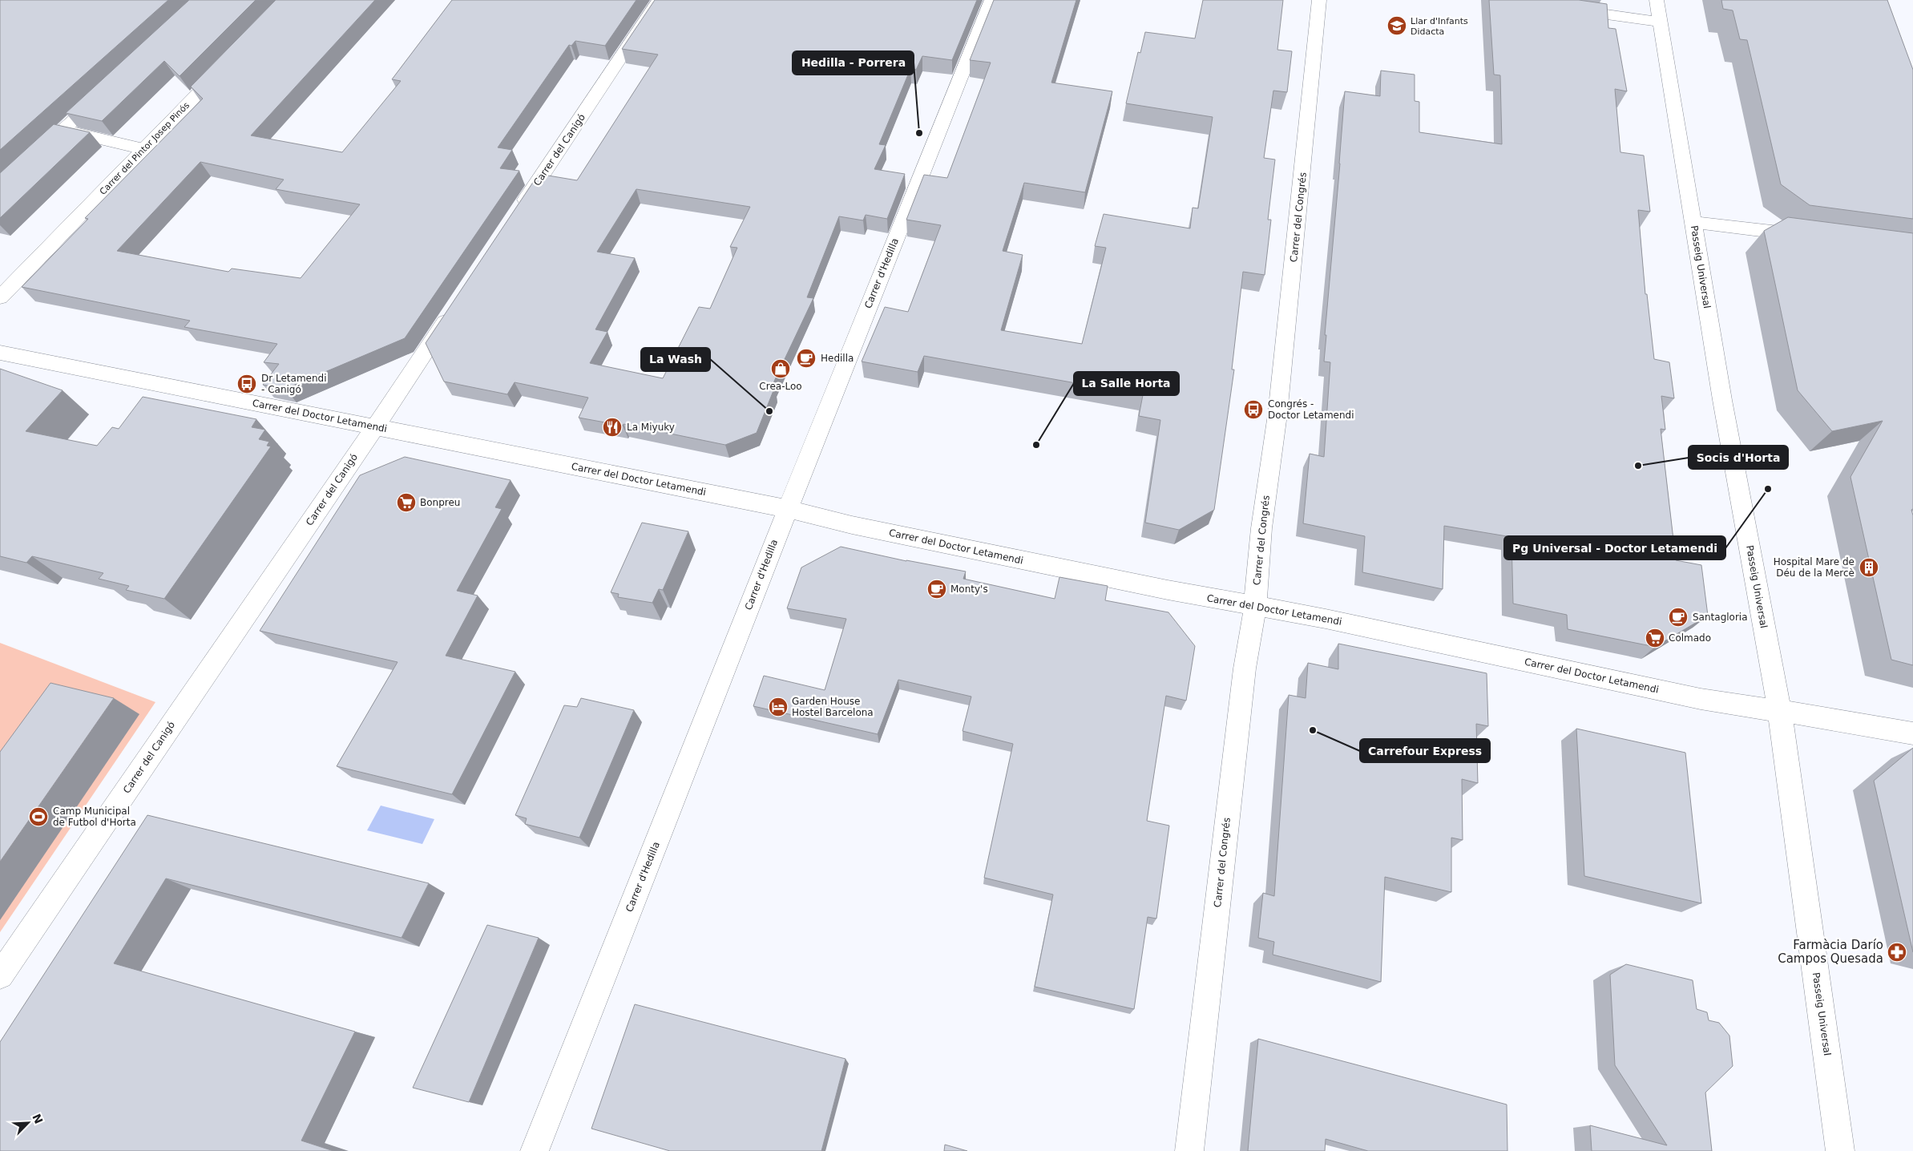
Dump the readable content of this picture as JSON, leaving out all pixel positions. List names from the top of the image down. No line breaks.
{"streets":{"street":["Carrer del Pintor Josep Pinós","Carrer del Canigó","Carrer del Congrés","Passeig Universal","Carrer d'Hedilla","Carrer del Doctor Letamendi"]},"crossings":[["Carrer del Canigó","Carrer del Doctor Letamendi"],["Carrer del Congrés","Carrer del Doctor Letamendi"],["Passeig Universal","Carrer del Doctor Letamendi"],["Carrer d'Hedilla","Carrer del Doctor Letamendi"]],"places":{"school or university":["Llar d'Infants Didacta"],"other":["Hedilla - Porrera","La Wash","La Salle Horta","Socis d'Horta","Pg Universal - Doctor Letamendi","Carrefour Express"],"cafe":["Hedilla","Monty's","Santagloria"],"shop":["Crea-Loo"],"bus stop":["Dr Letamendi - Canigó","Congrés - Doctor Letamendi"],"restaurant":["La Miyuky"],"supermarket":["Bonpreu","Colmado"],"building":["Hospital Mare de Déu de la Mercè"],"hotel":["Garden House Hostel Barcelona"],"sports":["Camp Municipal de Futbol d'Horta"],"pharmacy":["Farmàcia Darío Campos Quesada"]},"north":"top right"}
